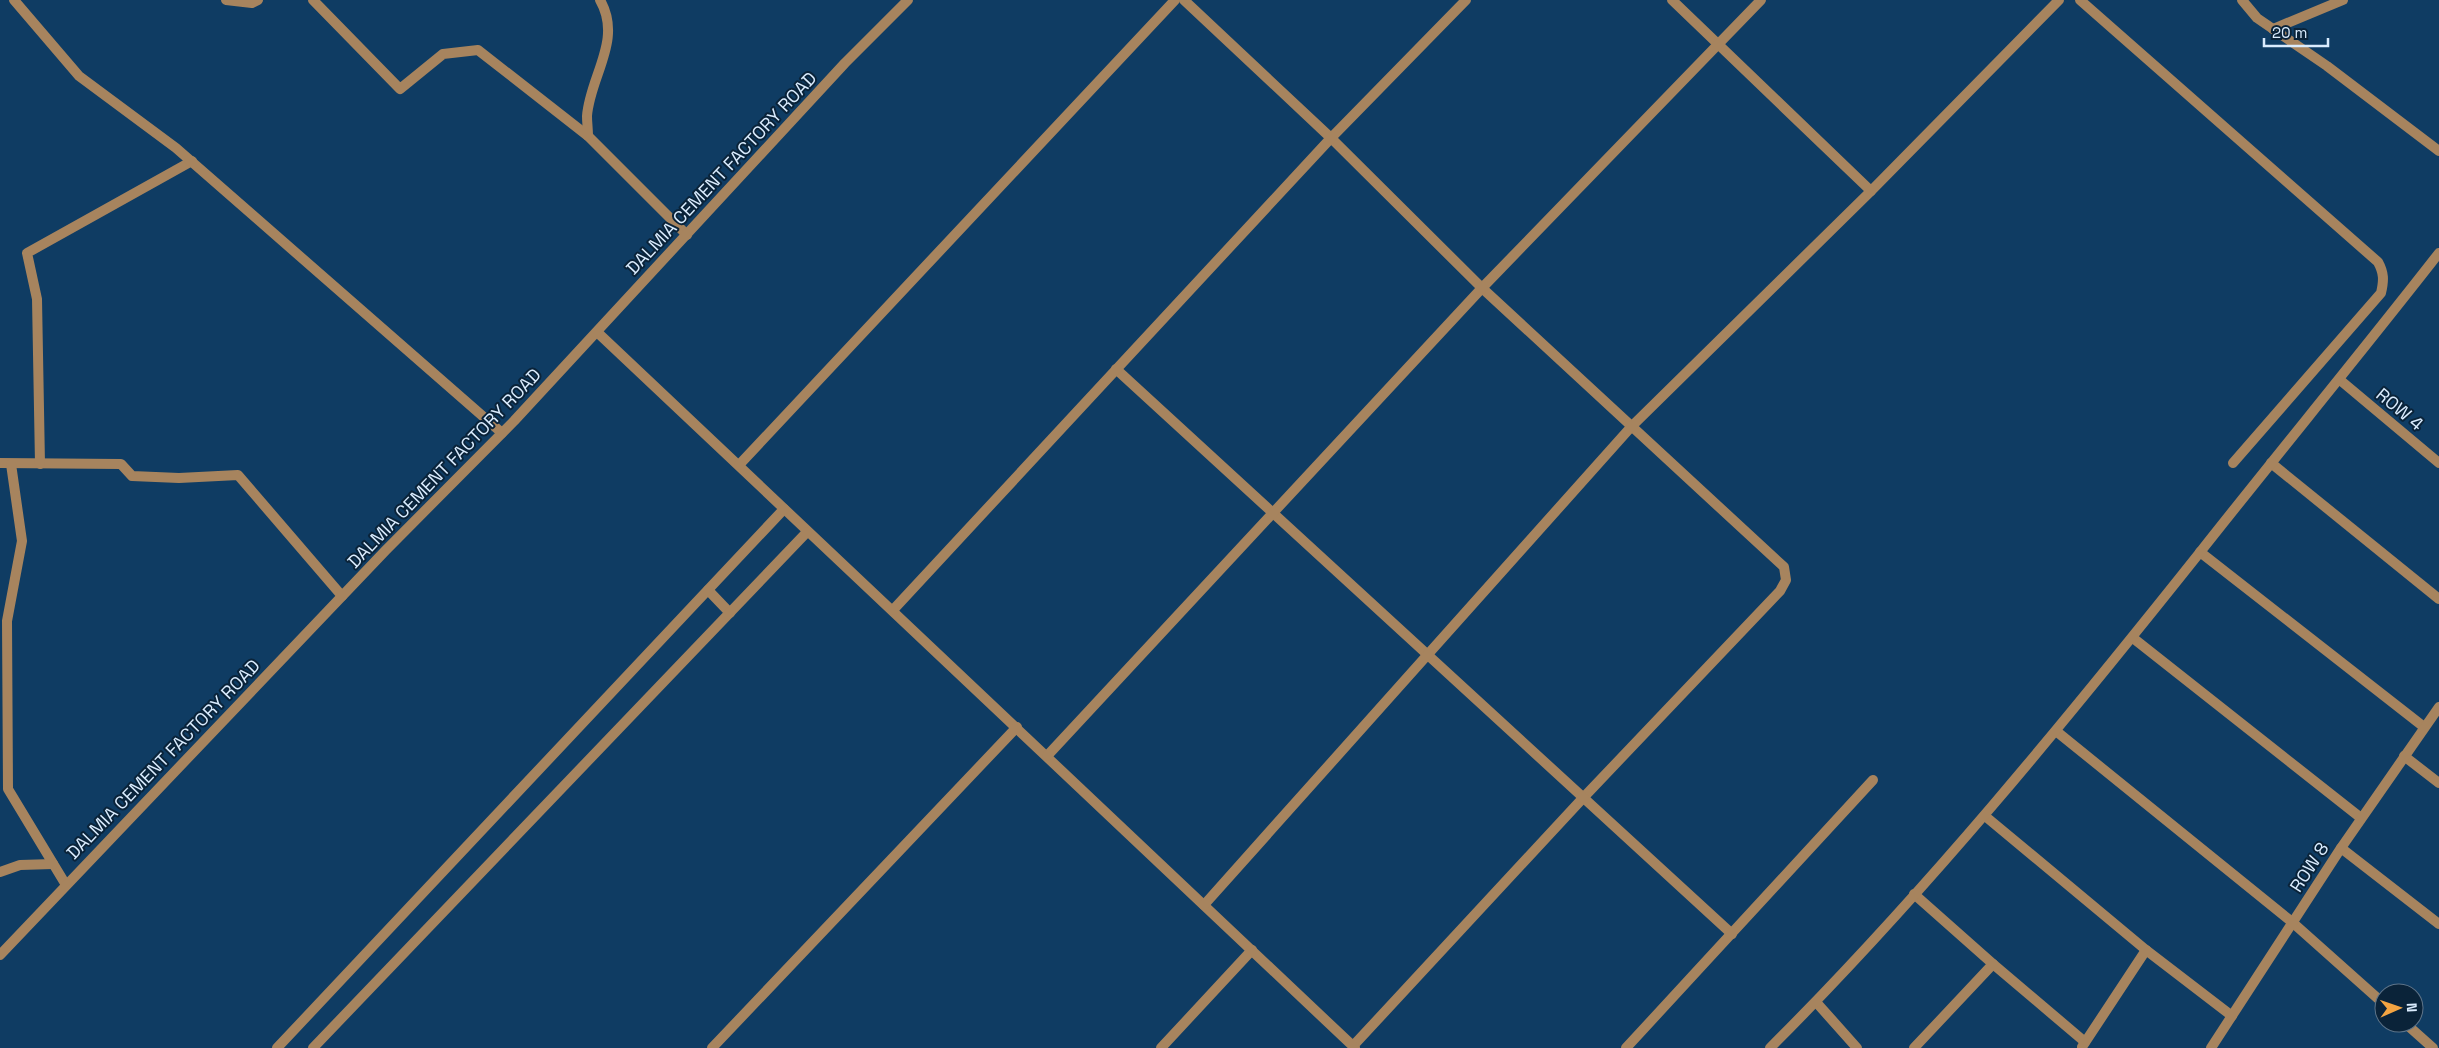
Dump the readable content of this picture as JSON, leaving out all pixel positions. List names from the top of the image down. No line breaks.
{"streets":{"street":["DALMIA CEMENT FACTORY ROAD","ROW 4","ROW 8"]},"scale_bar":"20 m","north":"right"}
